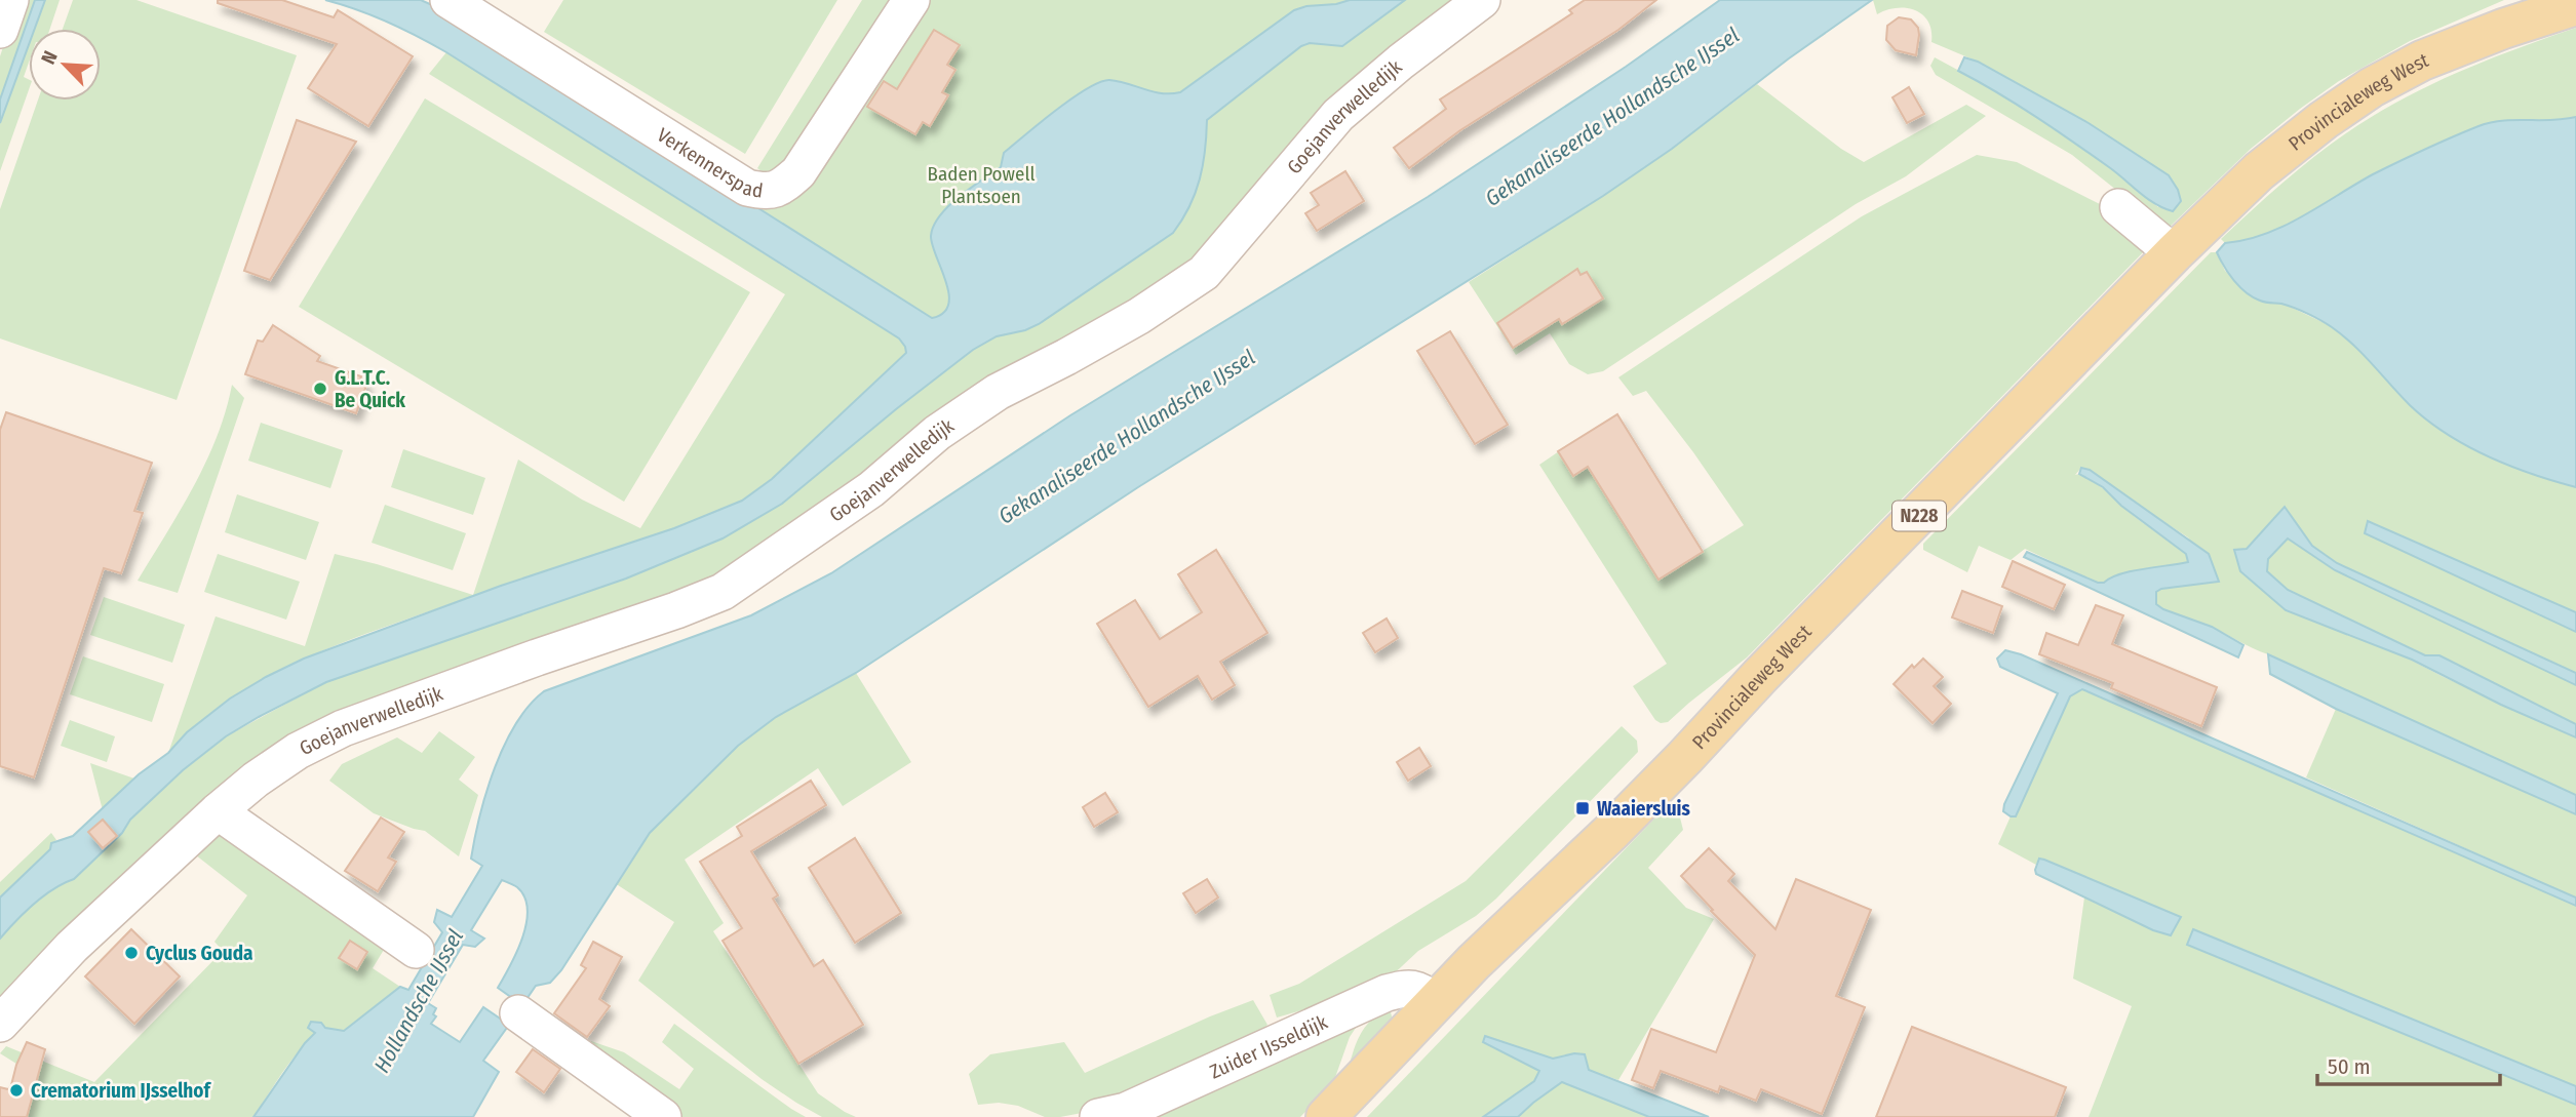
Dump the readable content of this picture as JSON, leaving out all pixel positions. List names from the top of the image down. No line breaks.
{"streets":{"main road":["Provincialeweg West","N228"],"street":["Goejanverwelledijk","Verkennerspad","Zuider IJsseldijk"]},"crossings":[["Provincialeweg West","Zuider IJsseldijk"]],"water":["Gekanaliseerde Hollandsche IJssel","Hollandsche IJssel"],"parks":["Baden Powell Plantsoen"],"places":{"other":["G.L.T.C. Be Quick","Cyclus Gouda","Crematorium IJsselhof"],"transit":["Waaiersluis"]},"scale_bar":"50 m","north":"top left"}
